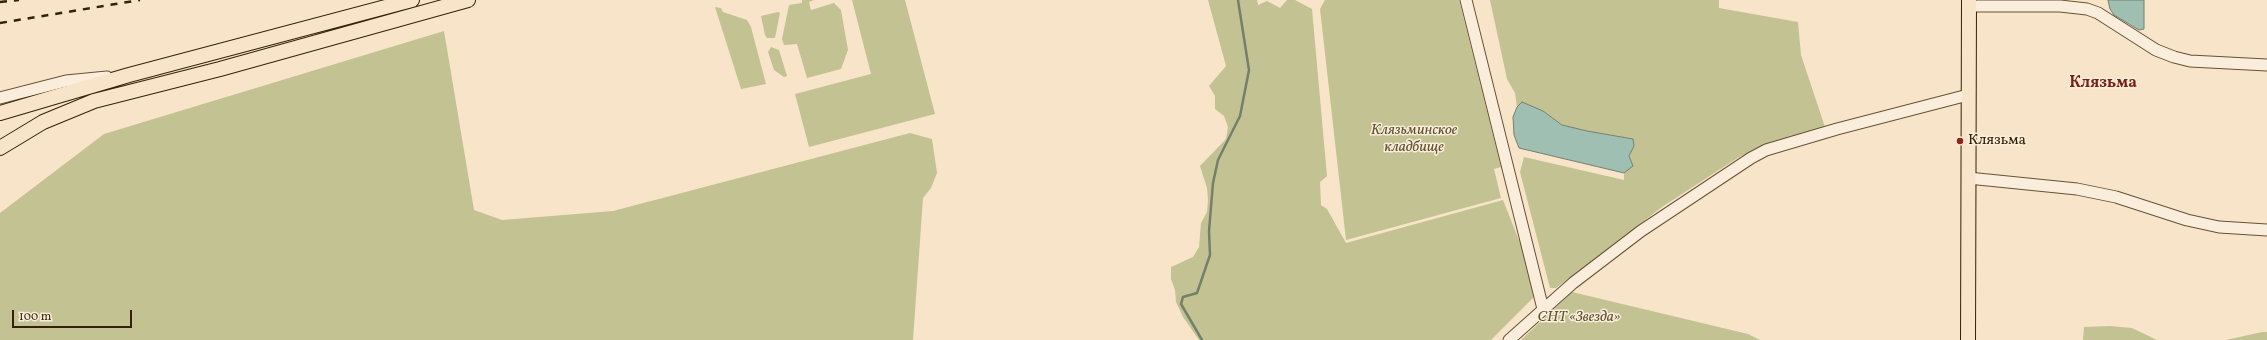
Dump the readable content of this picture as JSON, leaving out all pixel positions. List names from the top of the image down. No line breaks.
{"districts":["Клязьма"],"parks":["Клязьминское кладбище","СНТ «Звезда»"],"places":["Клязьма"],"scale_bar":"100 m"}
